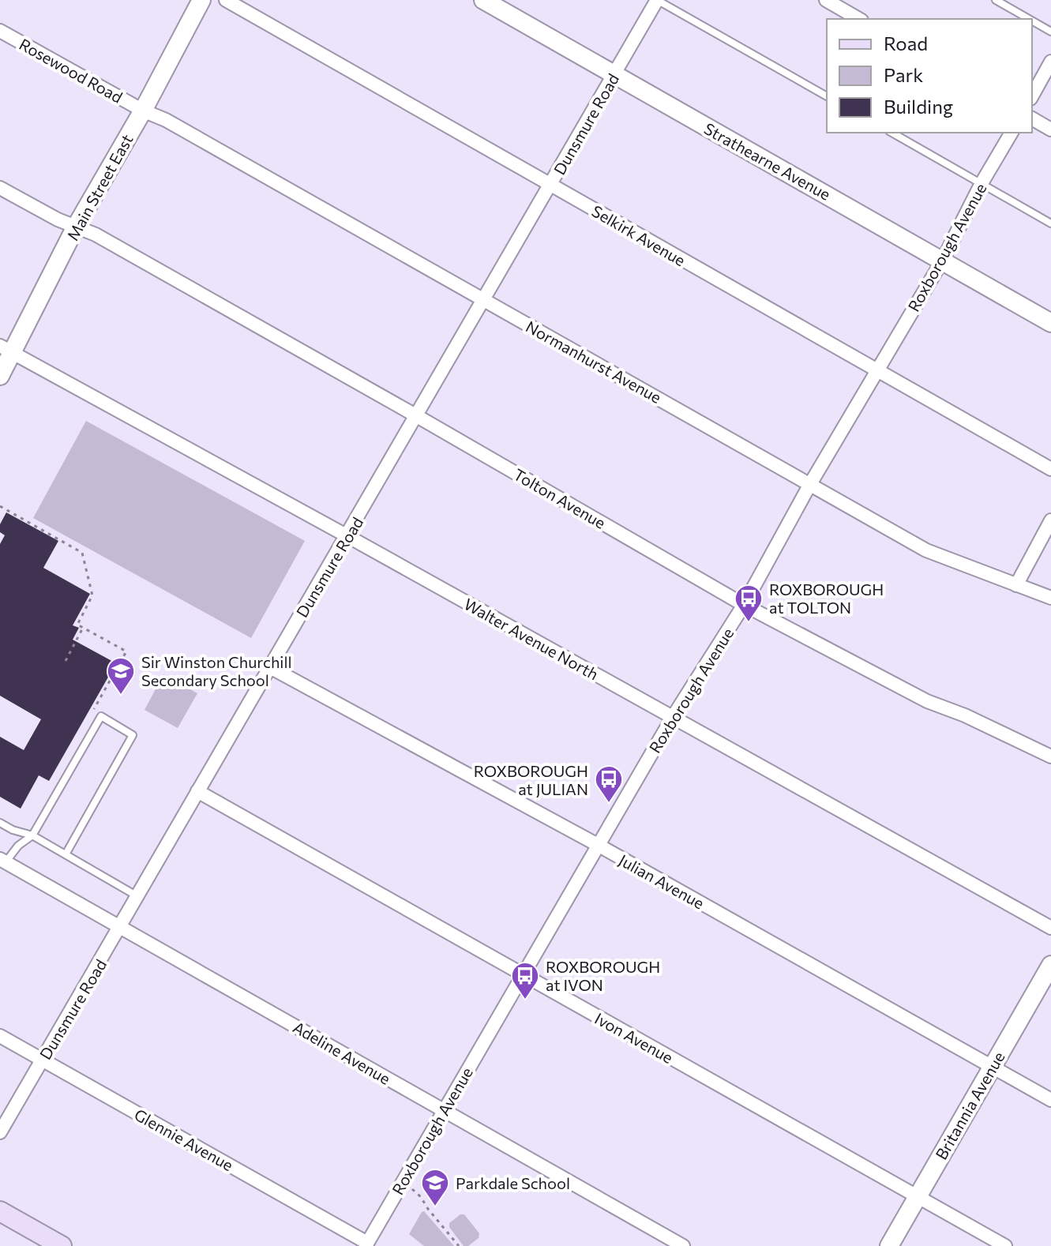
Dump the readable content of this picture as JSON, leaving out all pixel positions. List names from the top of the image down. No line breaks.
{"streets":{"street":["Rosewood Road","Dunsmure Road","Strathearne Avenue","Main Street East","Selkirk Avenue","Roxborough Avenue","Normanhurst Avenue","Tolton Avenue","Walter Avenue North","Julian Avenue","Ivon Avenue","Adeline Avenue","Britannia Avenue","Glennie Avenue"]},"crossings":[["Rosewood Road","Main Street East"],["Rosewood Road","Normanhurst Avenue"],["Dunsmure Road","Strathearne Avenue"],["Dunsmure Road","Selkirk Avenue"],["Dunsmure Road","Normanhurst Avenue"],["Dunsmure Road","Tolton Avenue"],["Dunsmure Road","Walter Avenue North"],["Dunsmure Road","Julian Avenue"],["Dunsmure Road","Ivon Avenue"],["Dunsmure Road","Adeline Avenue"],["Dunsmure Road","Glennie Avenue"],["Strathearne Avenue","Roxborough Avenue"],["Main Street East","Normanhurst Avenue"],["Main Street East","Tolton Avenue"],["Main Street East","Walter Avenue North"],["Selkirk Avenue","Roxborough Avenue"],["Roxborough Avenue","Normanhurst Avenue"],["Roxborough Avenue","Tolton Avenue"],["Roxborough Avenue","Walter Avenue North"],["Roxborough Avenue","Julian Avenue"],["Roxborough Avenue","Ivon Avenue"],["Roxborough Avenue","Adeline Avenue"],["Roxborough Avenue","Glennie Avenue"],["Julian Avenue","Britannia Avenue"],["Ivon Avenue","Britannia Avenue"]],"places":{"bus stop":["ROXBOROUGH at TOLTON","ROXBOROUGH at JULIAN","ROXBOROUGH at IVON"],"school or university":["Sir Winston Churchill Secondary School","Parkdale School"]},"legend":["Road","Park","Building"]}
